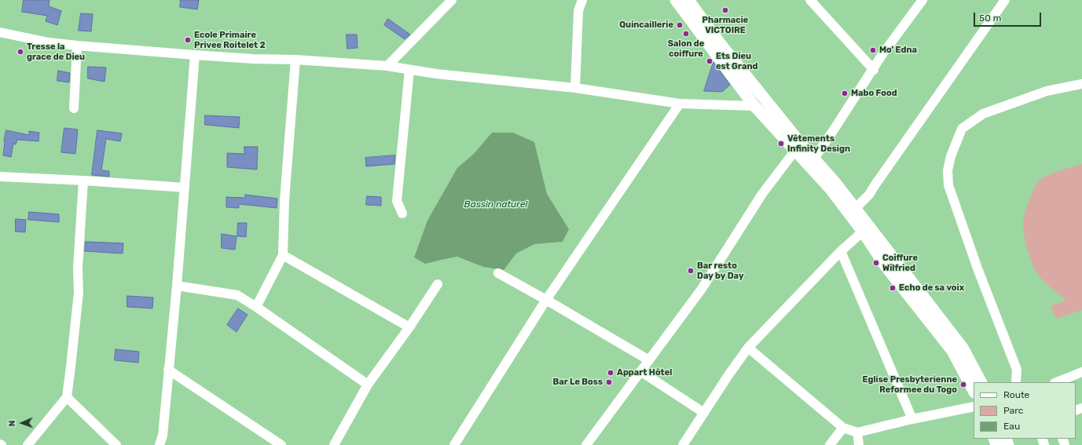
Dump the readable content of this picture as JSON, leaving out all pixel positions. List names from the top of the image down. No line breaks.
{"water":["Bassin naturel"],"places":["Pharmacie VICTOIRE","Quincaillerie","Salon de coiffure","Ecole Primaire Privee Roitelet 2","Mo' Edna","Tresse la grace de Dieu","Ets Dieu est Grand","Mabo Food","Vêtements Infinity Design","Coiffure Wilfried","Bar resto Day by Day","Echo de sa voix","Appart Hôtel","Bar Le Boss","Eglise Presbyterienne Reformee du Togo"],"legend":["Route","Parc","Eau"],"scale_bar":"50 m","north":"left"}
